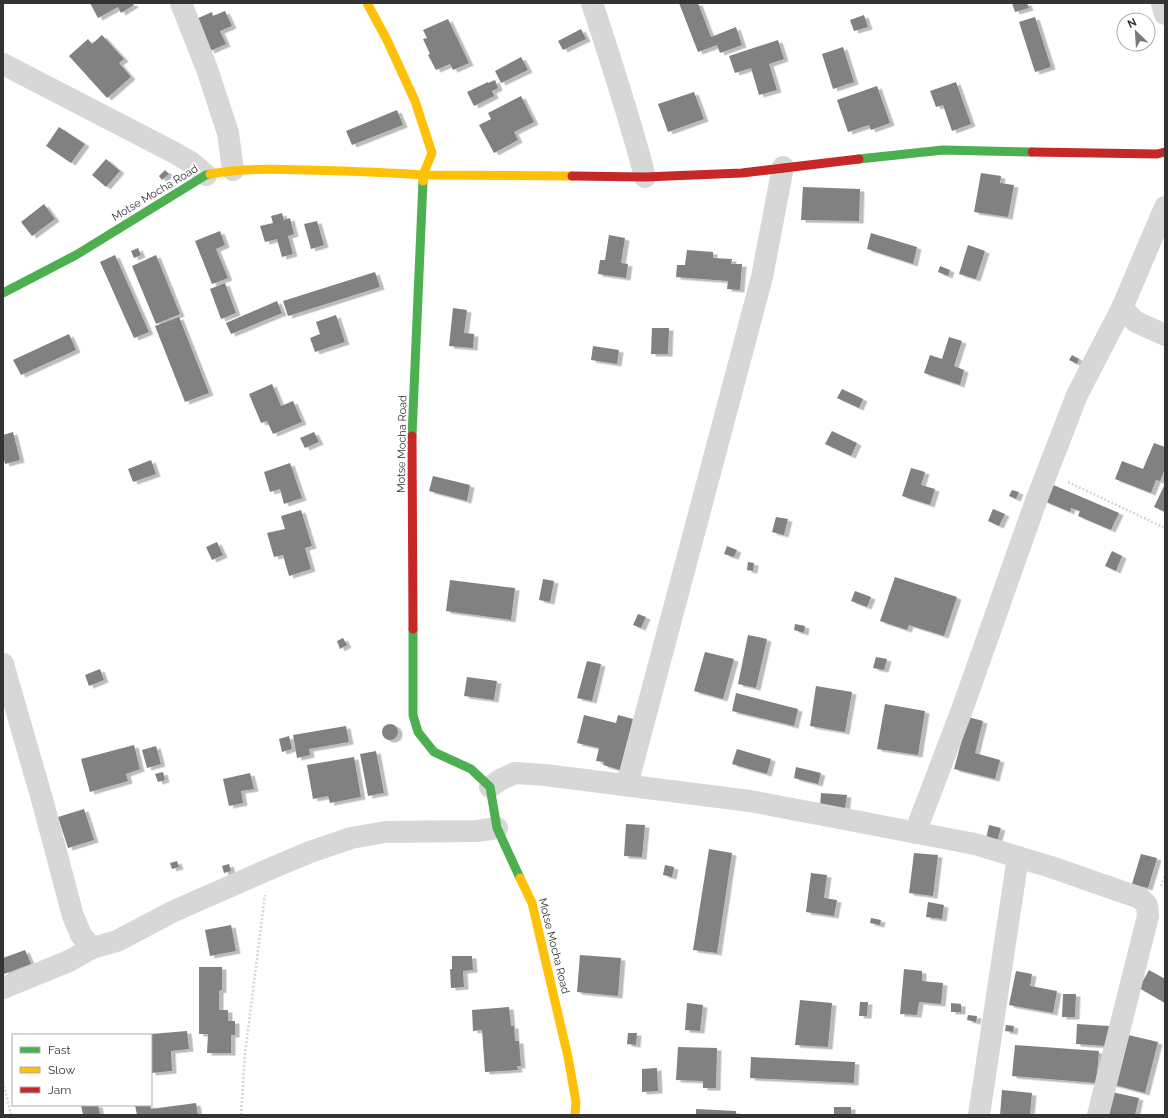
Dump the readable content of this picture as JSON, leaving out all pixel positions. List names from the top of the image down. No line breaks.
{"streets":{"street":["Motse Mocha Road"]},"legend":["Fast","Slow","Jam"],"north":"top left"}
